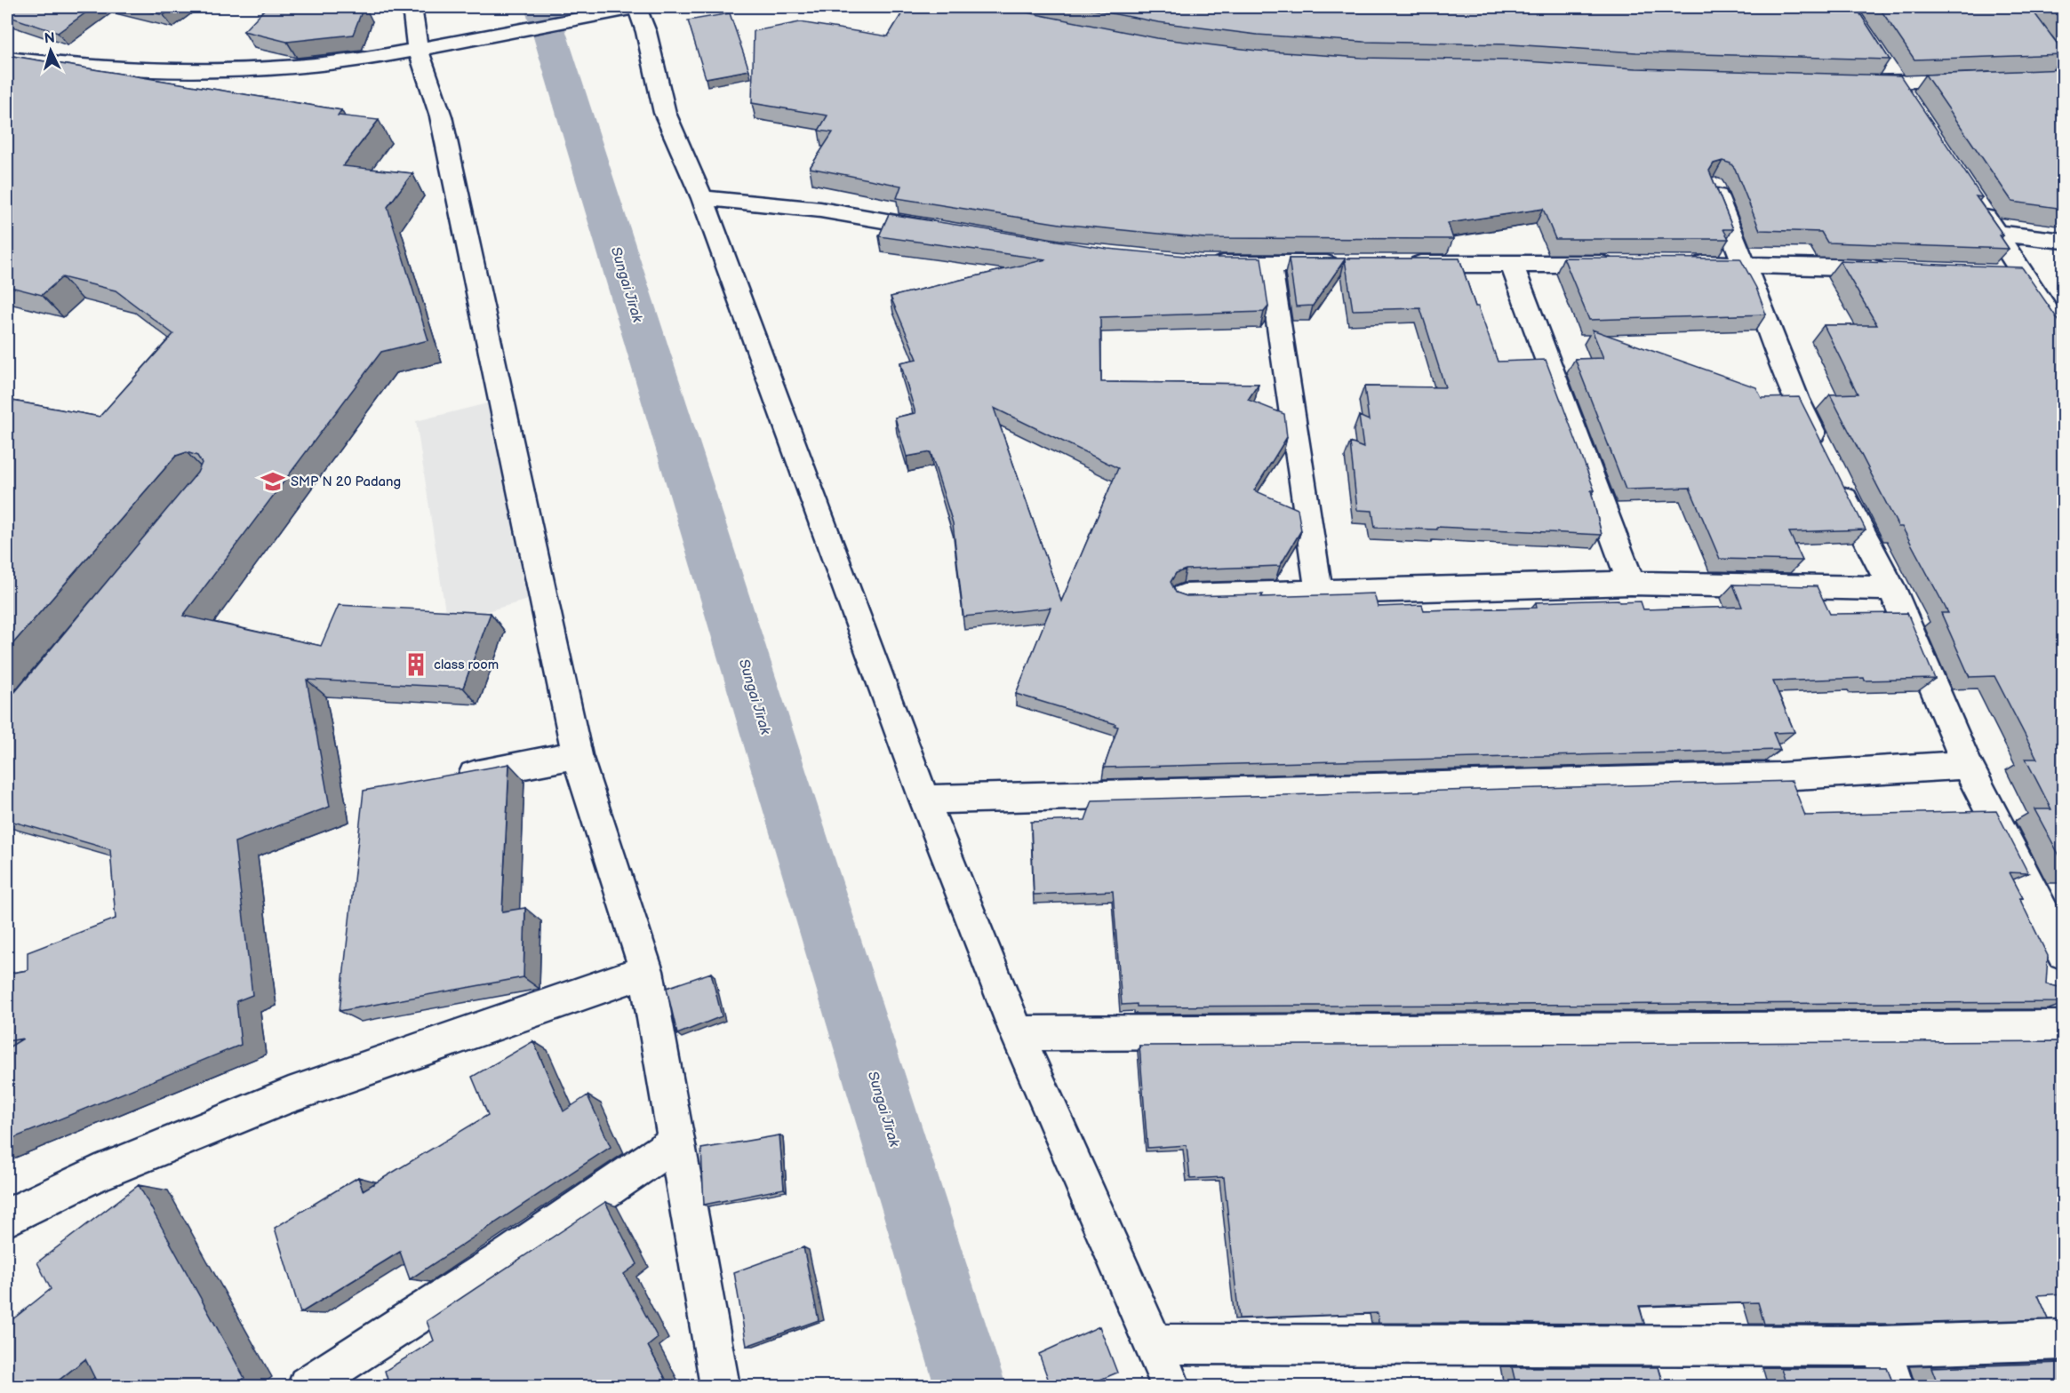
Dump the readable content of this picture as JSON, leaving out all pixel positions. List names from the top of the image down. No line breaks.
{"water":["Sungai Jirak"],"places":{"school or university":["SMP N 20 Padang"],"building":["class room"]},"north":"top"}
